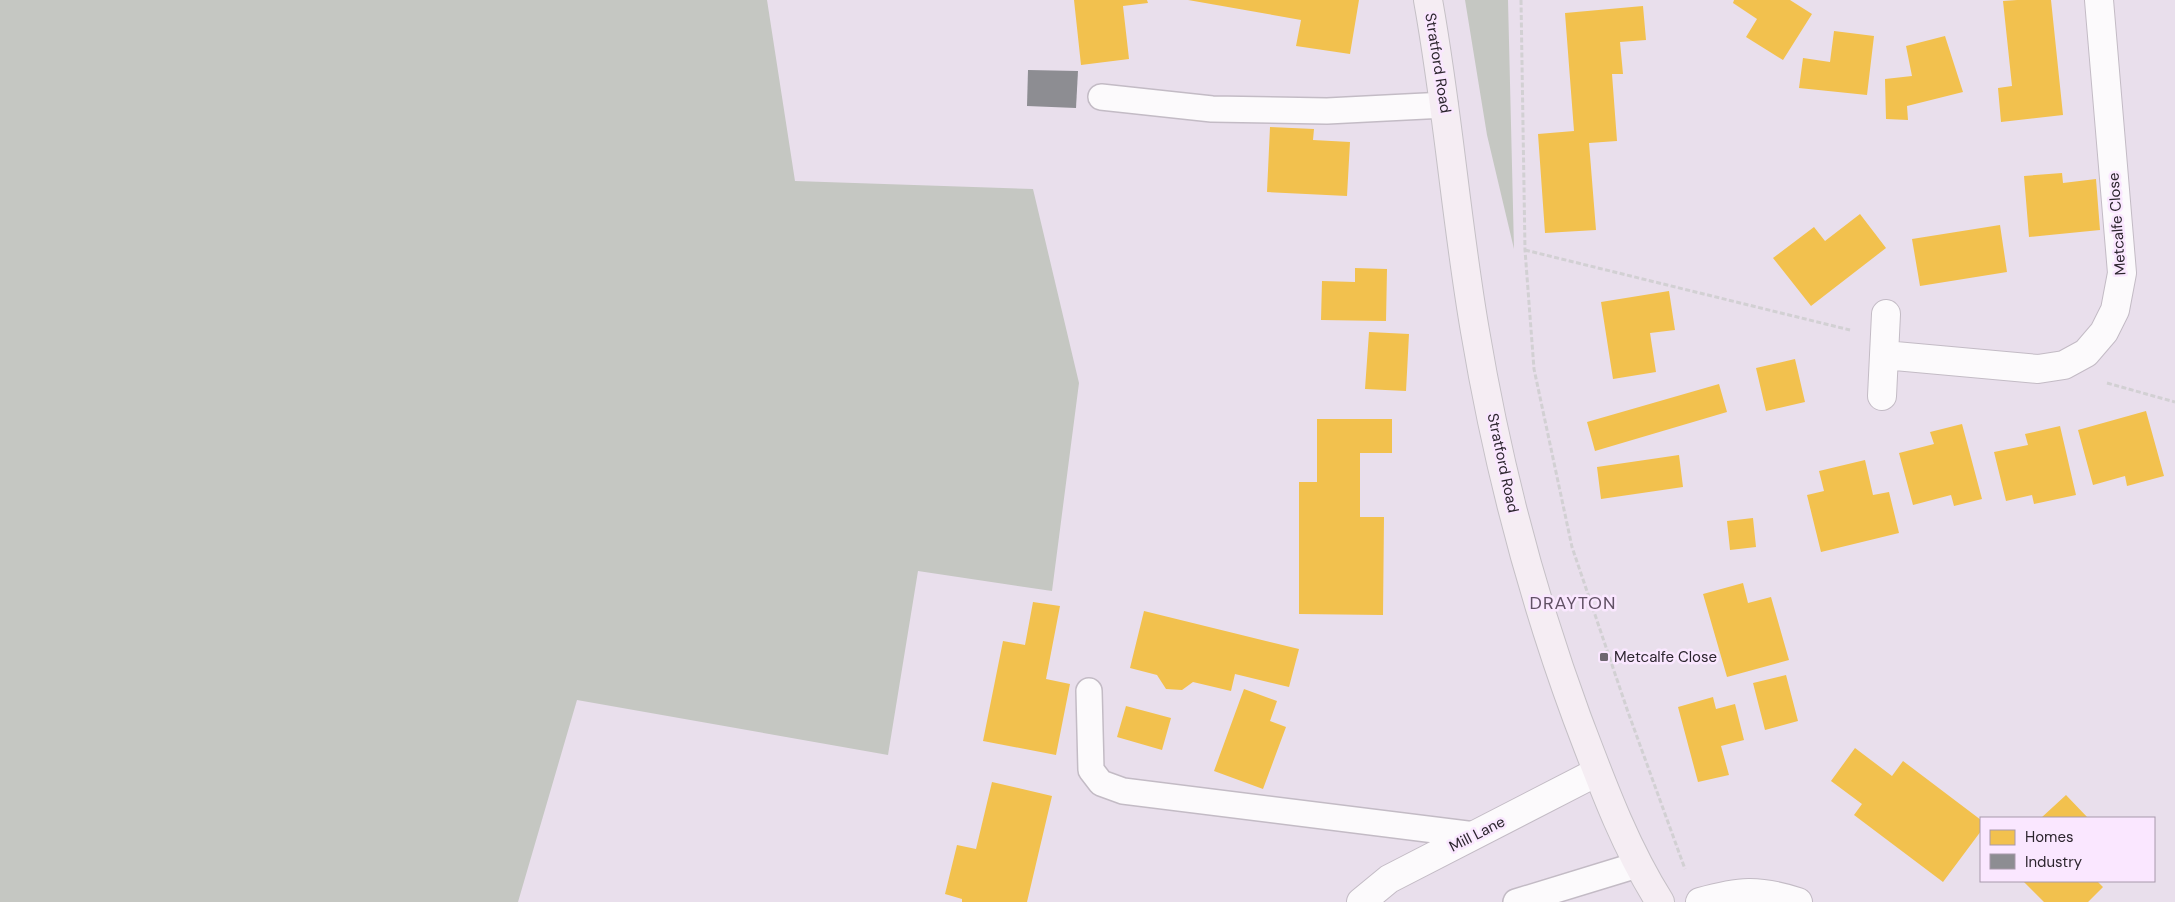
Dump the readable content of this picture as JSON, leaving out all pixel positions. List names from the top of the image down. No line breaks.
{"streets":{"main road":["Stratford Road"],"street":["Metcalfe Close","Mill Lane"]},"crossings":[["Stratford Road","Mill Lane"]],"districts":["DRAYTON"],"places":{"transit":["Metcalfe Close"]},"legend":["Homes","Industry"]}
